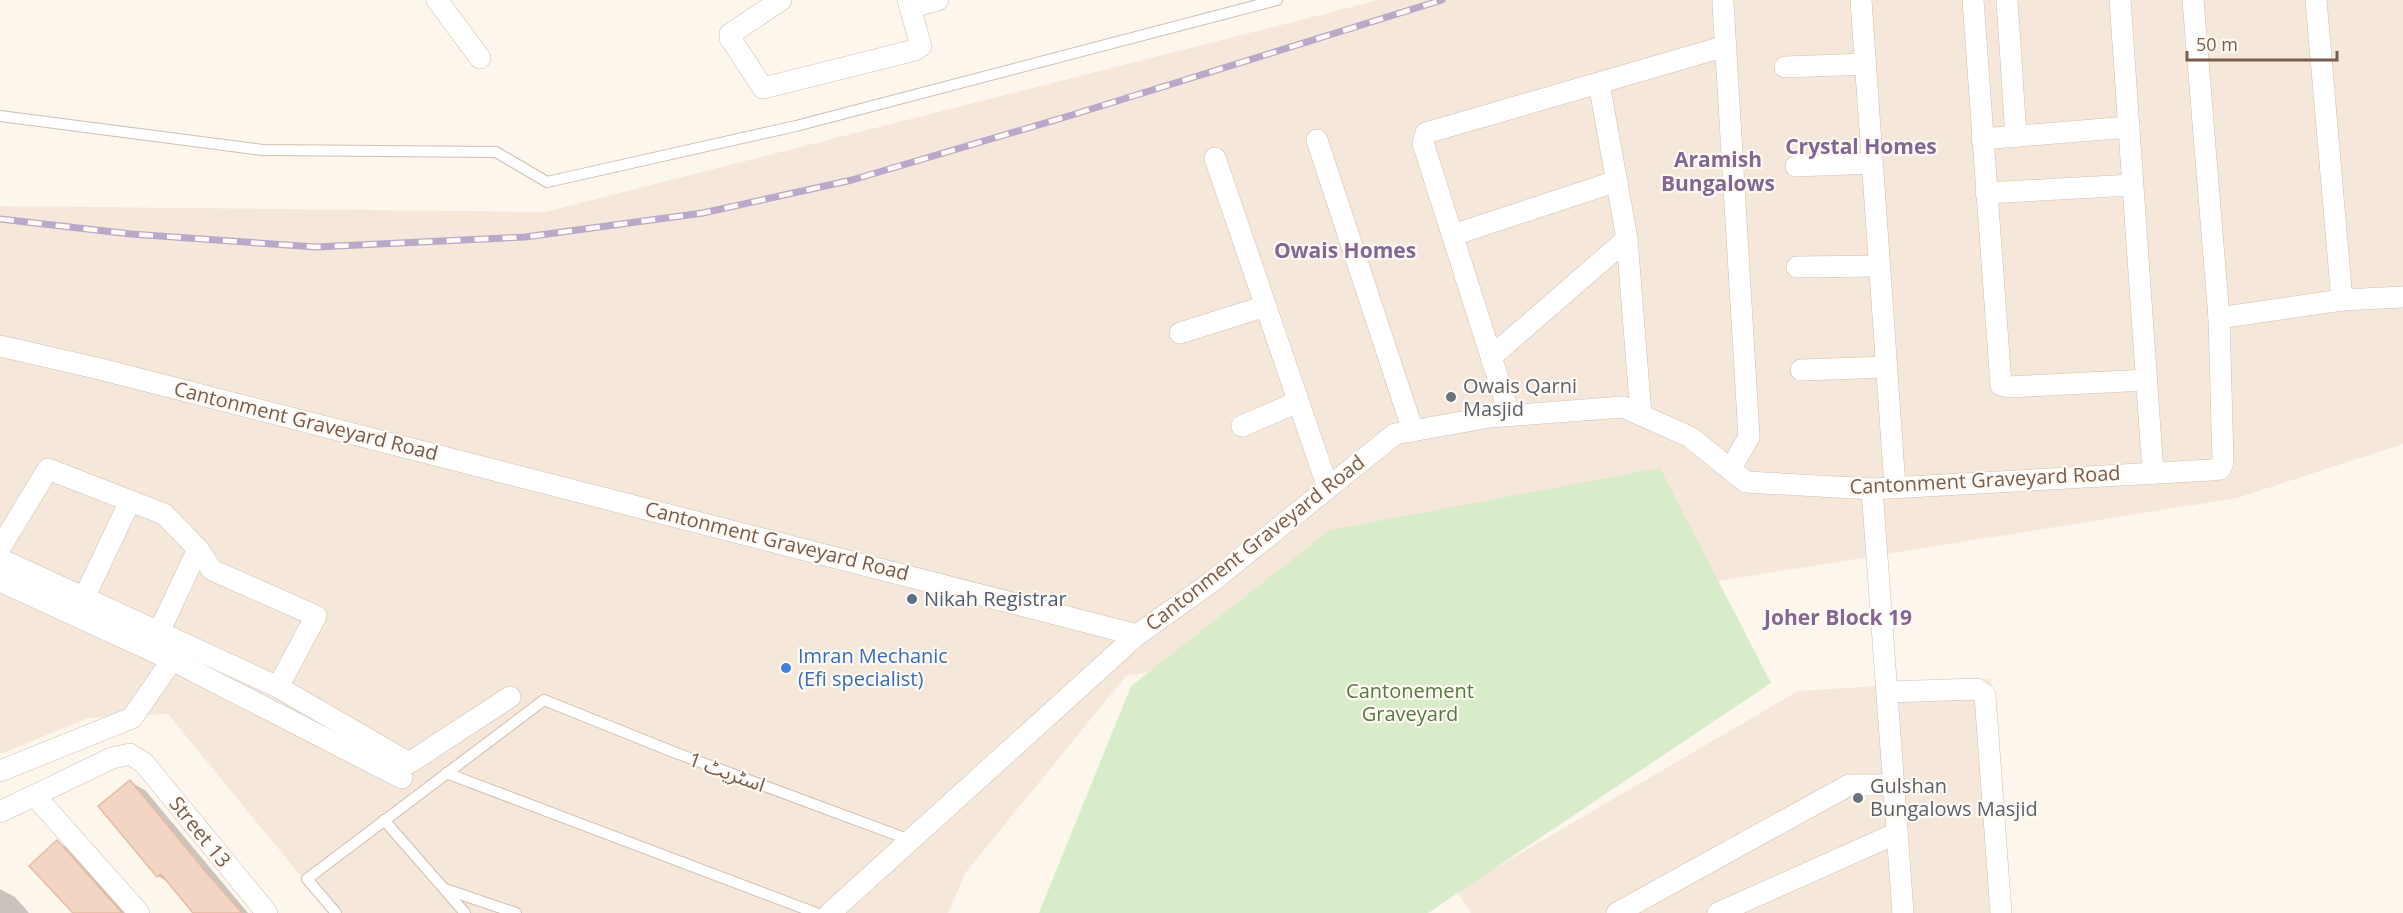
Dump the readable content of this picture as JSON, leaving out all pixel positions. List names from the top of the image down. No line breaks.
{"streets":{"street":["Cantonment Graveyard Road","Street 13"],"lane":["اسٹریٹ 1"]},"districts":["Crystal Homes","Aramish Bungalows","Owais Homes","Joher Block 19"],"parks":["Cantonement Graveyard"],"places":["Owais Qarni Masjid","Nikah Registrar","Imran Mechanic (Efi specialist)","Gulshan Bungalows Masjid"],"scale_bar":"50 m"}
